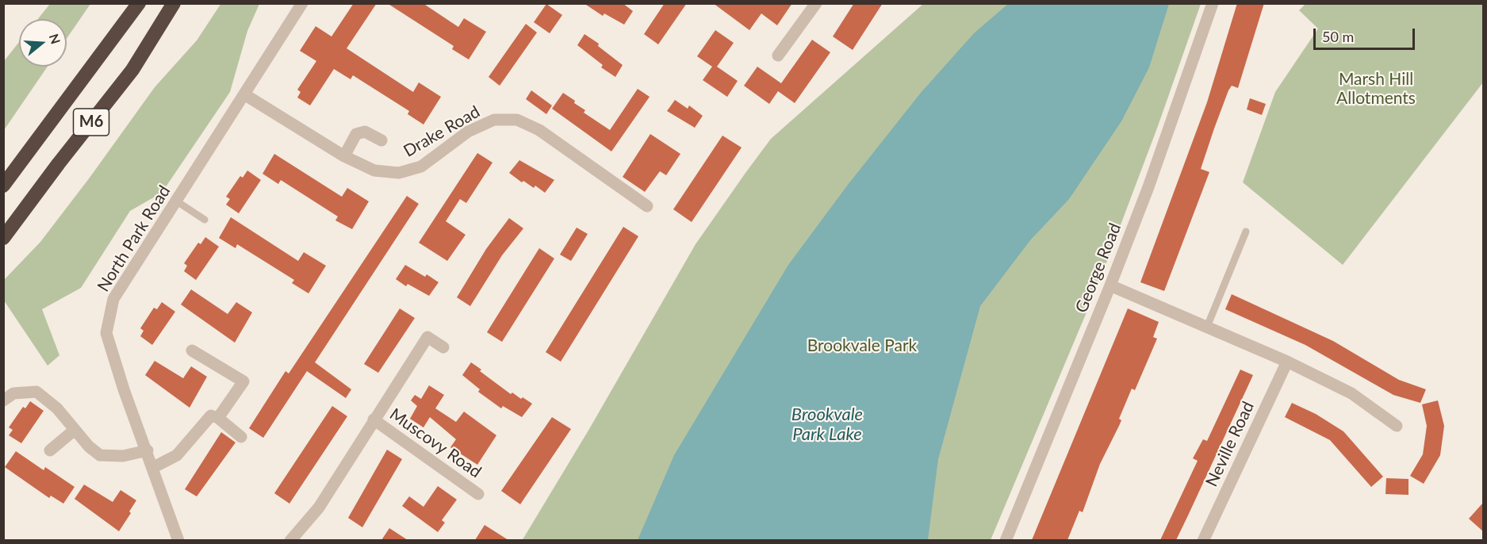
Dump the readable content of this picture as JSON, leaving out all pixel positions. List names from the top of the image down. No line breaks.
{"streets":{"highway":["M6"],"street":["Drake Road","North Park Road","George Road","Muscovy Road","Neville Road"]},"crossings":[["Drake Road","North Park Road"]],"water":["Brookvale Park Lake"],"parks":["Marsh Hill Allotments","Brookvale Park"],"scale_bar":"50 m","north":"right"}
